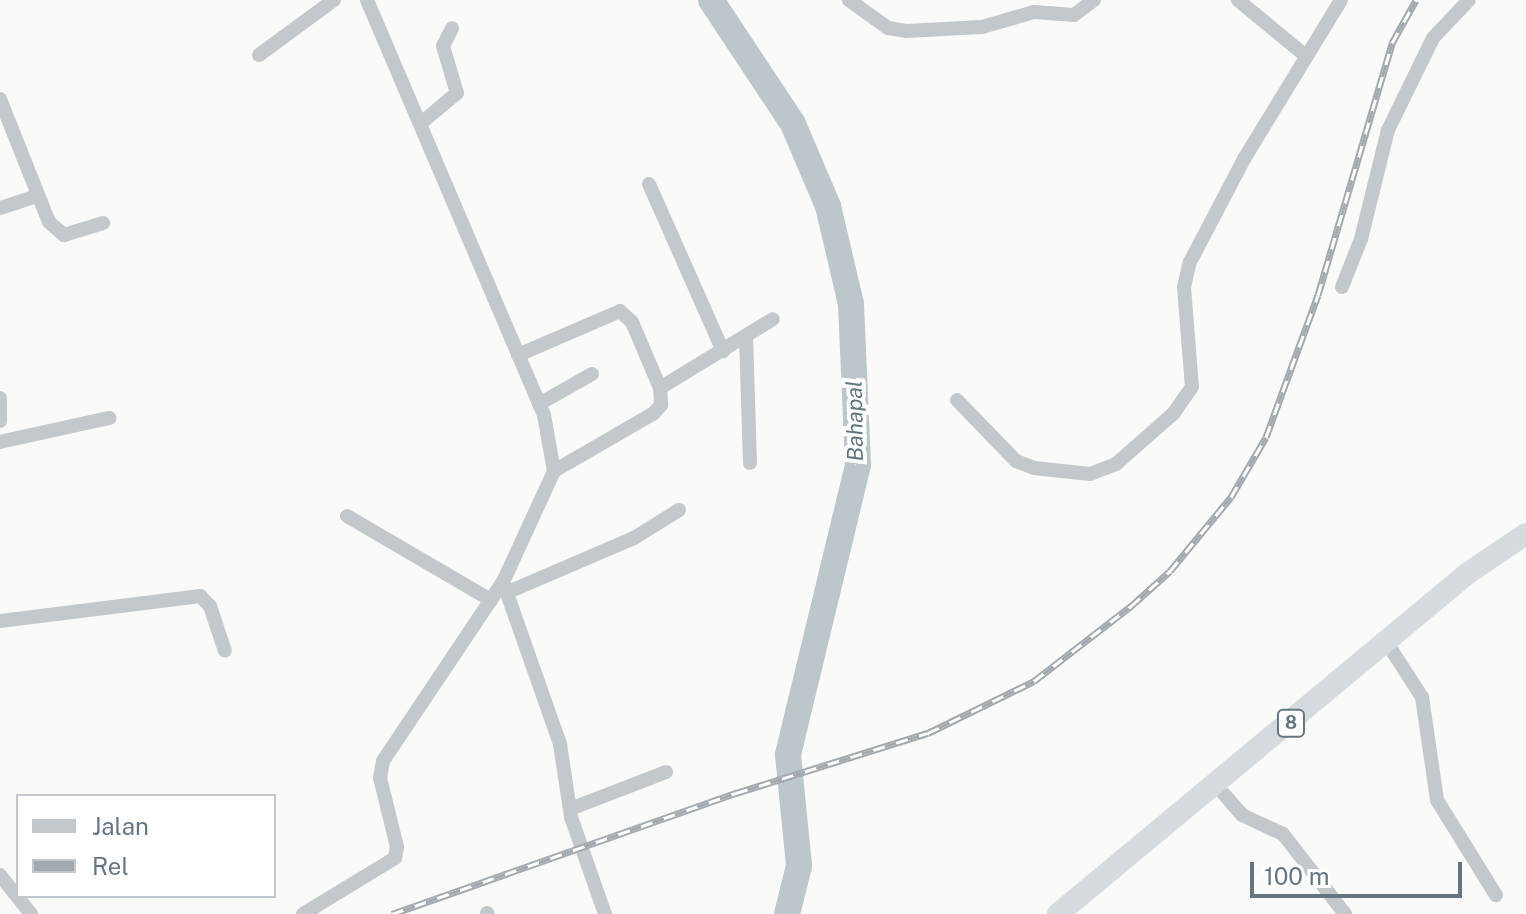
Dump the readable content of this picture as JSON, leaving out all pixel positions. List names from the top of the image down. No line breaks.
{"streets":{"highway":["8"]},"water":["Bahapal"],"legend":["Jalan","Rel"],"scale_bar":"100 m"}
